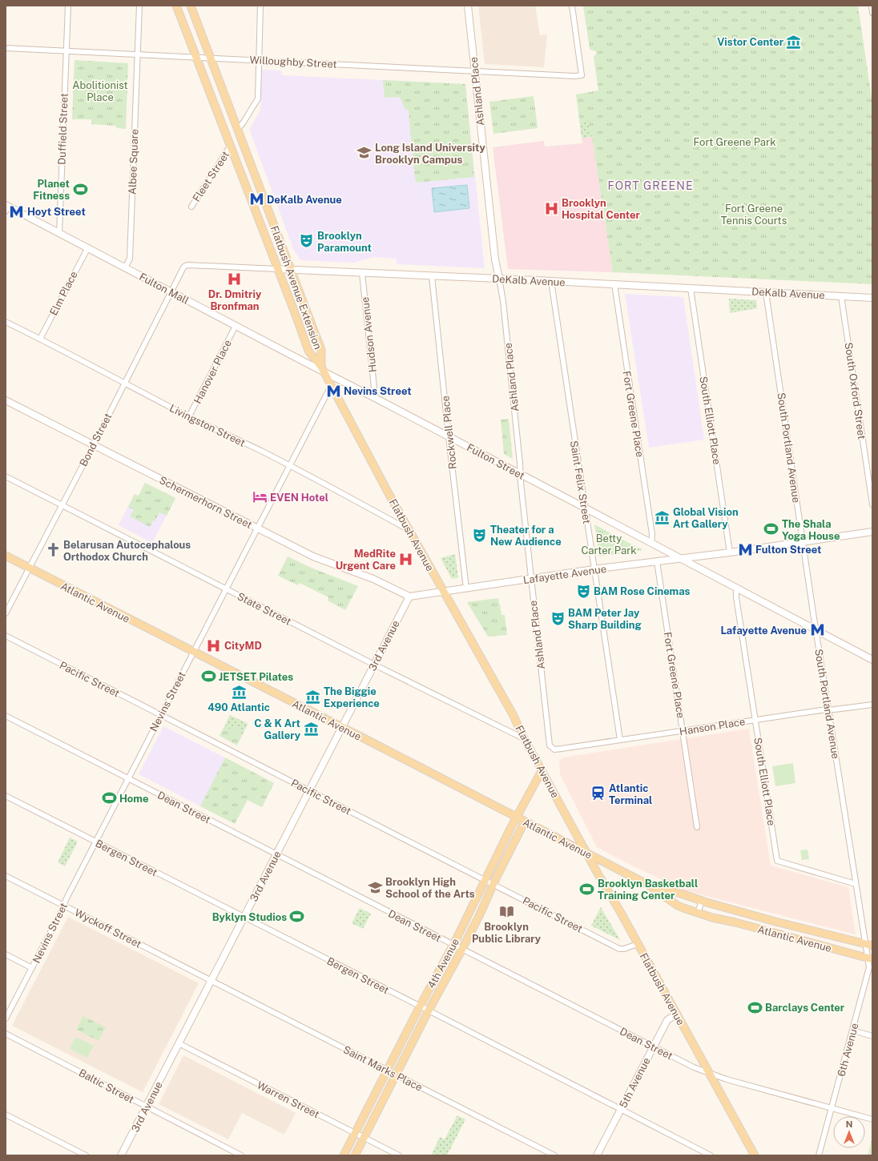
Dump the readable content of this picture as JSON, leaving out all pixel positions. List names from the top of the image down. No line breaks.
{"streets":{"main road":["Ashland Place","DeKalb Avenue","Flatbush Avenue Extension","Fulton Mall","Fulton Street","Schermerhorn Street","Flatbush Avenue","Lafayette Avenue","Atlantic Avenue","3rd Avenue","4th Avenue","5th Avenue"],"street":["Willoughby Street","Duffield Street","Albee Square","Fleet Street","Elm Place","Hudson Avenue","Hanover Place","South Oxford Street","Fort Greene Place","South Elliott Place","Livingston Street","Rockwell Place","Bond Street","South Portland Avenue","Saint Felix Street","State Street","Pacific Street","Nevins Street","Hanson Place","Dean Street","Bergen Street","Wyckoff Street","6th Avenue","Saint Marks Place","Baltic Street","Warren Street"]},"crossings":[["Willoughby Street","Ashland Place"],["Willoughby Street","Duffield Street"],["Willoughby Street","Albee Square"],["Willoughby Street","Flatbush Avenue Extension"],["Ashland Place","DeKalb Avenue"],["Ashland Place","Fulton Street"],["Ashland Place","Lafayette Avenue"],["Ashland Place","Hanson Place"],["Duffield Street","Fulton Mall"],["Albee Square","Fulton Mall"],["Fleet Street","Flatbush Avenue Extension"],["DeKalb Avenue","Flatbush Avenue Extension"],["DeKalb Avenue","Hudson Avenue"],["DeKalb Avenue","South Oxford Street"],["DeKalb Avenue","Fort Greene Place"],["DeKalb Avenue","South Elliott Place"],["DeKalb Avenue","Rockwell Place"],["DeKalb Avenue","Bond Street"],["DeKalb Avenue","South Portland Avenue"],["DeKalb Avenue","Saint Felix Street"],["Flatbush Avenue Extension","Fulton Mall"],["Flatbush Avenue Extension","Fulton Street"],["Flatbush Avenue Extension","Flatbush Avenue"],["Fulton Mall","Elm Place"],["Fulton Mall","Hanover Place"],["Fulton Mall","Bond Street"],["Fulton Mall","Fulton Street"],["Fulton Mall","Flatbush Avenue"],["Elm Place","Livingston Street"],["Hudson Avenue","Fulton Street"],["Hanover Place","Livingston Street"],["Fort Greene Place","Fulton Street"],["Fort Greene Place","Lafayette Avenue"],["Fort Greene Place","Hanson Place"],["South Elliott Place","South Portland Avenue"],["South Elliott Place","Fulton Street"],["South Elliott Place","Lafayette Avenue"],["South Elliott Place","Hanson Place"],["Livingston Street","Bond Street"],["Livingston Street","Flatbush Avenue"],["Livingston Street","Nevins Street"],["Rockwell Place","Fulton Street"],["Rockwell Place","Lafayette Avenue"],["Bond Street","Schermerhorn Street"],["Bond Street","Atlantic Avenue"],["Bond Street","State Street"],["South Portland Avenue","Fulton Street"],["South Portland Avenue","Lafayette Avenue"],["South Portland Avenue","Atlantic Avenue"],["South Portland Avenue","Hanson Place"],["South Portland Avenue","6th Avenue"],["Fulton Street","Saint Felix Street"],["Fulton Street","Flatbush Avenue"],["Fulton Street","Lafayette Avenue"],["Saint Felix Street","Lafayette Avenue"],["Saint Felix Street","Hanson Place"],["Schermerhorn Street","Lafayette Avenue"],["Schermerhorn Street","3rd Avenue"],["Schermerhorn Street","Nevins Street"],["Flatbush Avenue","Lafayette Avenue"],["Flatbush Avenue","Atlantic Avenue"],["Flatbush Avenue","State Street"],["Flatbush Avenue","Pacific Street"],["Flatbush Avenue","Nevins Street"],["Flatbush Avenue","Dean Street"],["Flatbush Avenue","4th Avenue"],["Flatbush Avenue","5th Avenue"],["Lafayette Avenue","3rd Avenue"],["Atlantic Avenue","3rd Avenue"],["Atlantic Avenue","Nevins Street"],["Atlantic Avenue","4th Avenue"],["Atlantic Avenue","6th Avenue"],["State Street","3rd Avenue"],["State Street","Nevins Street"],["3rd Avenue","Pacific Street"],["3rd Avenue","Dean Street"],["3rd Avenue","Bergen Street"],["3rd Avenue","Wyckoff Street"],["3rd Avenue","Saint Marks Place"],["3rd Avenue","Baltic Street"],["3rd Avenue","Warren Street"],["Pacific Street","Nevins Street"],["Pacific Street","4th Avenue"],["Nevins Street","Dean Street"],["Nevins Street","Bergen Street"],["Nevins Street","Wyckoff Street"],["Dean Street","4th Avenue"],["Dean Street","6th Avenue"],["Dean Street","5th Avenue"],["Bergen Street","4th Avenue"],["Bergen Street","5th Avenue"],["Wyckoff Street","Saint Marks Place"],["4th Avenue","Saint Marks Place"],["4th Avenue","Warren Street"]],"districts":["FORT GREENE"],"parks":["Abolitionist Place","Fort Greene Park","Fort Greene Tennis Courts","Betty Carter Park"],"places":{"museum":["Vistor Center","Global Vision Art Gallery","490 Atlantic","The Biggie Experience","C & K Art Gallery"],"school or university":["Long Island University Brooklyn Campus","Brooklyn High School of the Arts"],"sports":["Planet Fitness","The Shala Yoga House","JETSET Pilates","Home","Brooklyn Basketball Training Center","Byklyn Studios","Barclays Center"],"metro station":["DeKalb Avenue","Hoyt Street","Nevins Street","Fulton Street","Lafayette Avenue"],"hospital":["Brooklyn Hospital Center","Dr. Dmitriy Bronfman","MedRite Urgent Care","CityMD"],"theatre":["Brooklyn Paramount","Theater for a New Audience","BAM Rose Cinemas","BAM Peter Jay Sharp Building"],"hotel":["EVEN Hotel"],"church":["Belarusan Autocephalous Orthodox Church"],"station":["Atlantic Terminal"],"library":["Brooklyn Public Library"]},"north":"top"}
